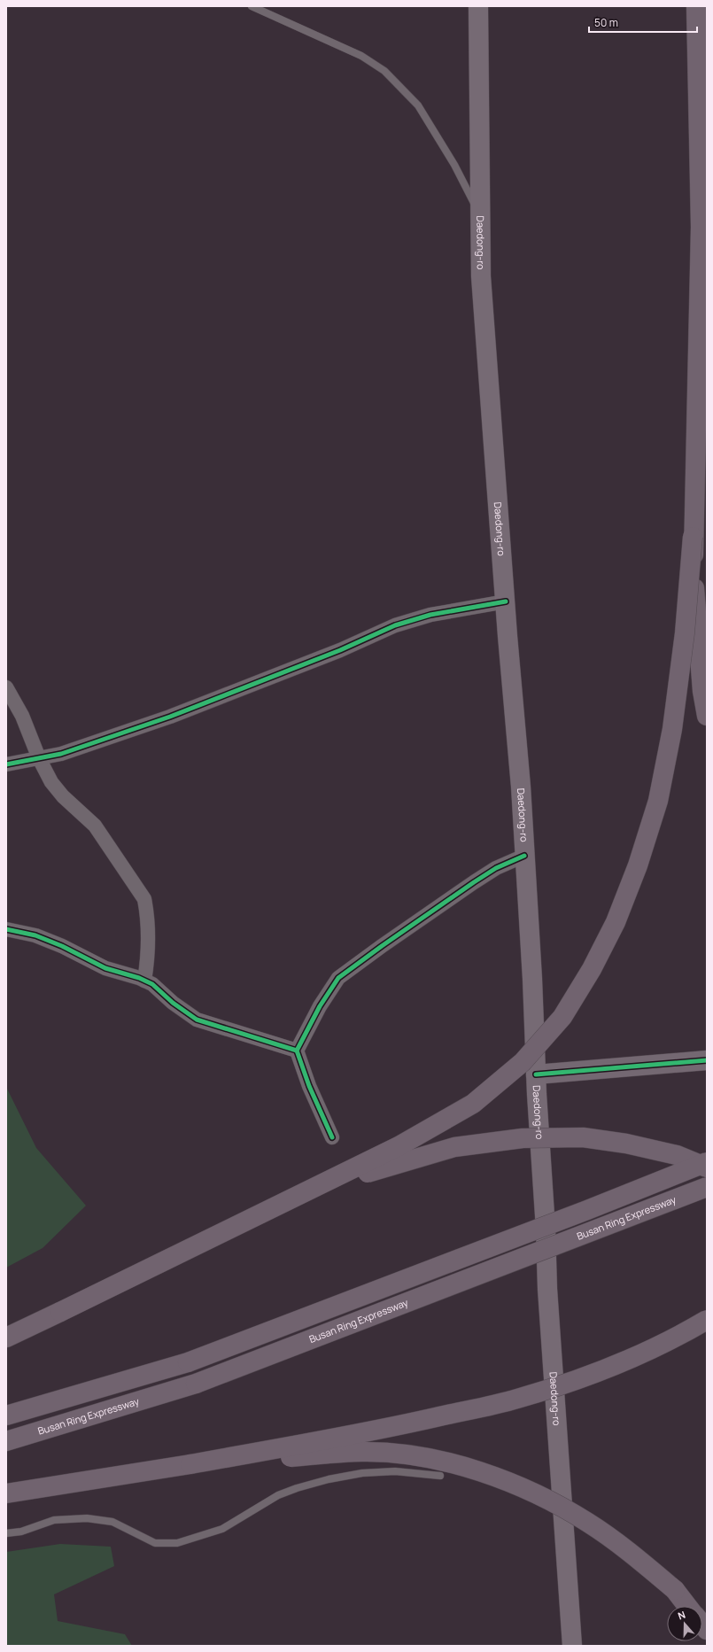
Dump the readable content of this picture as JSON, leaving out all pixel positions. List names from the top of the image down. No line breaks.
{"streets":{"highway":["Busan Ring Expressway"],"main road":["Daedong-ro"]},"scale_bar":"50 m","north":"top"}
